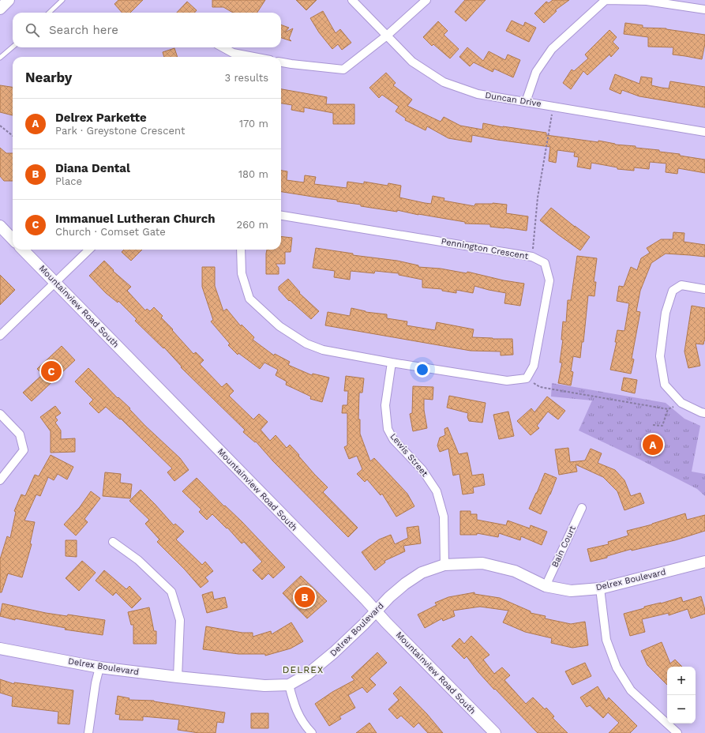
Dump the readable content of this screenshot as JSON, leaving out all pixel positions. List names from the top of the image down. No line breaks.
{"streets":{"street":["Duncan Drive","Pennington Crescent","Mountainview Road South","Lewis Street","Bain Court","Delrex Boulevard"]},"crossings":[["Mountainview Road South","Delrex Boulevard"],["Lewis Street","Delrex Boulevard"],["Bain Court","Delrex Boulevard"]],"districts":["DELREX"],"page":{"search":"Search here","heading":["Nearby","3 results"],"list":[{"mark":"A","name":"Delrex Parkette","note":"Park · Greystone Crescent","value":"170 m"},{"mark":"B","name":"Diana Dental","note":"Place","value":"180 m"},{"mark":"C","name":"Immanuel Lutheran Church","note":"Church · Comset Gate","value":"260 m"}],"pins":["C","A","B"],"map_buttons":["+","−"]}}
